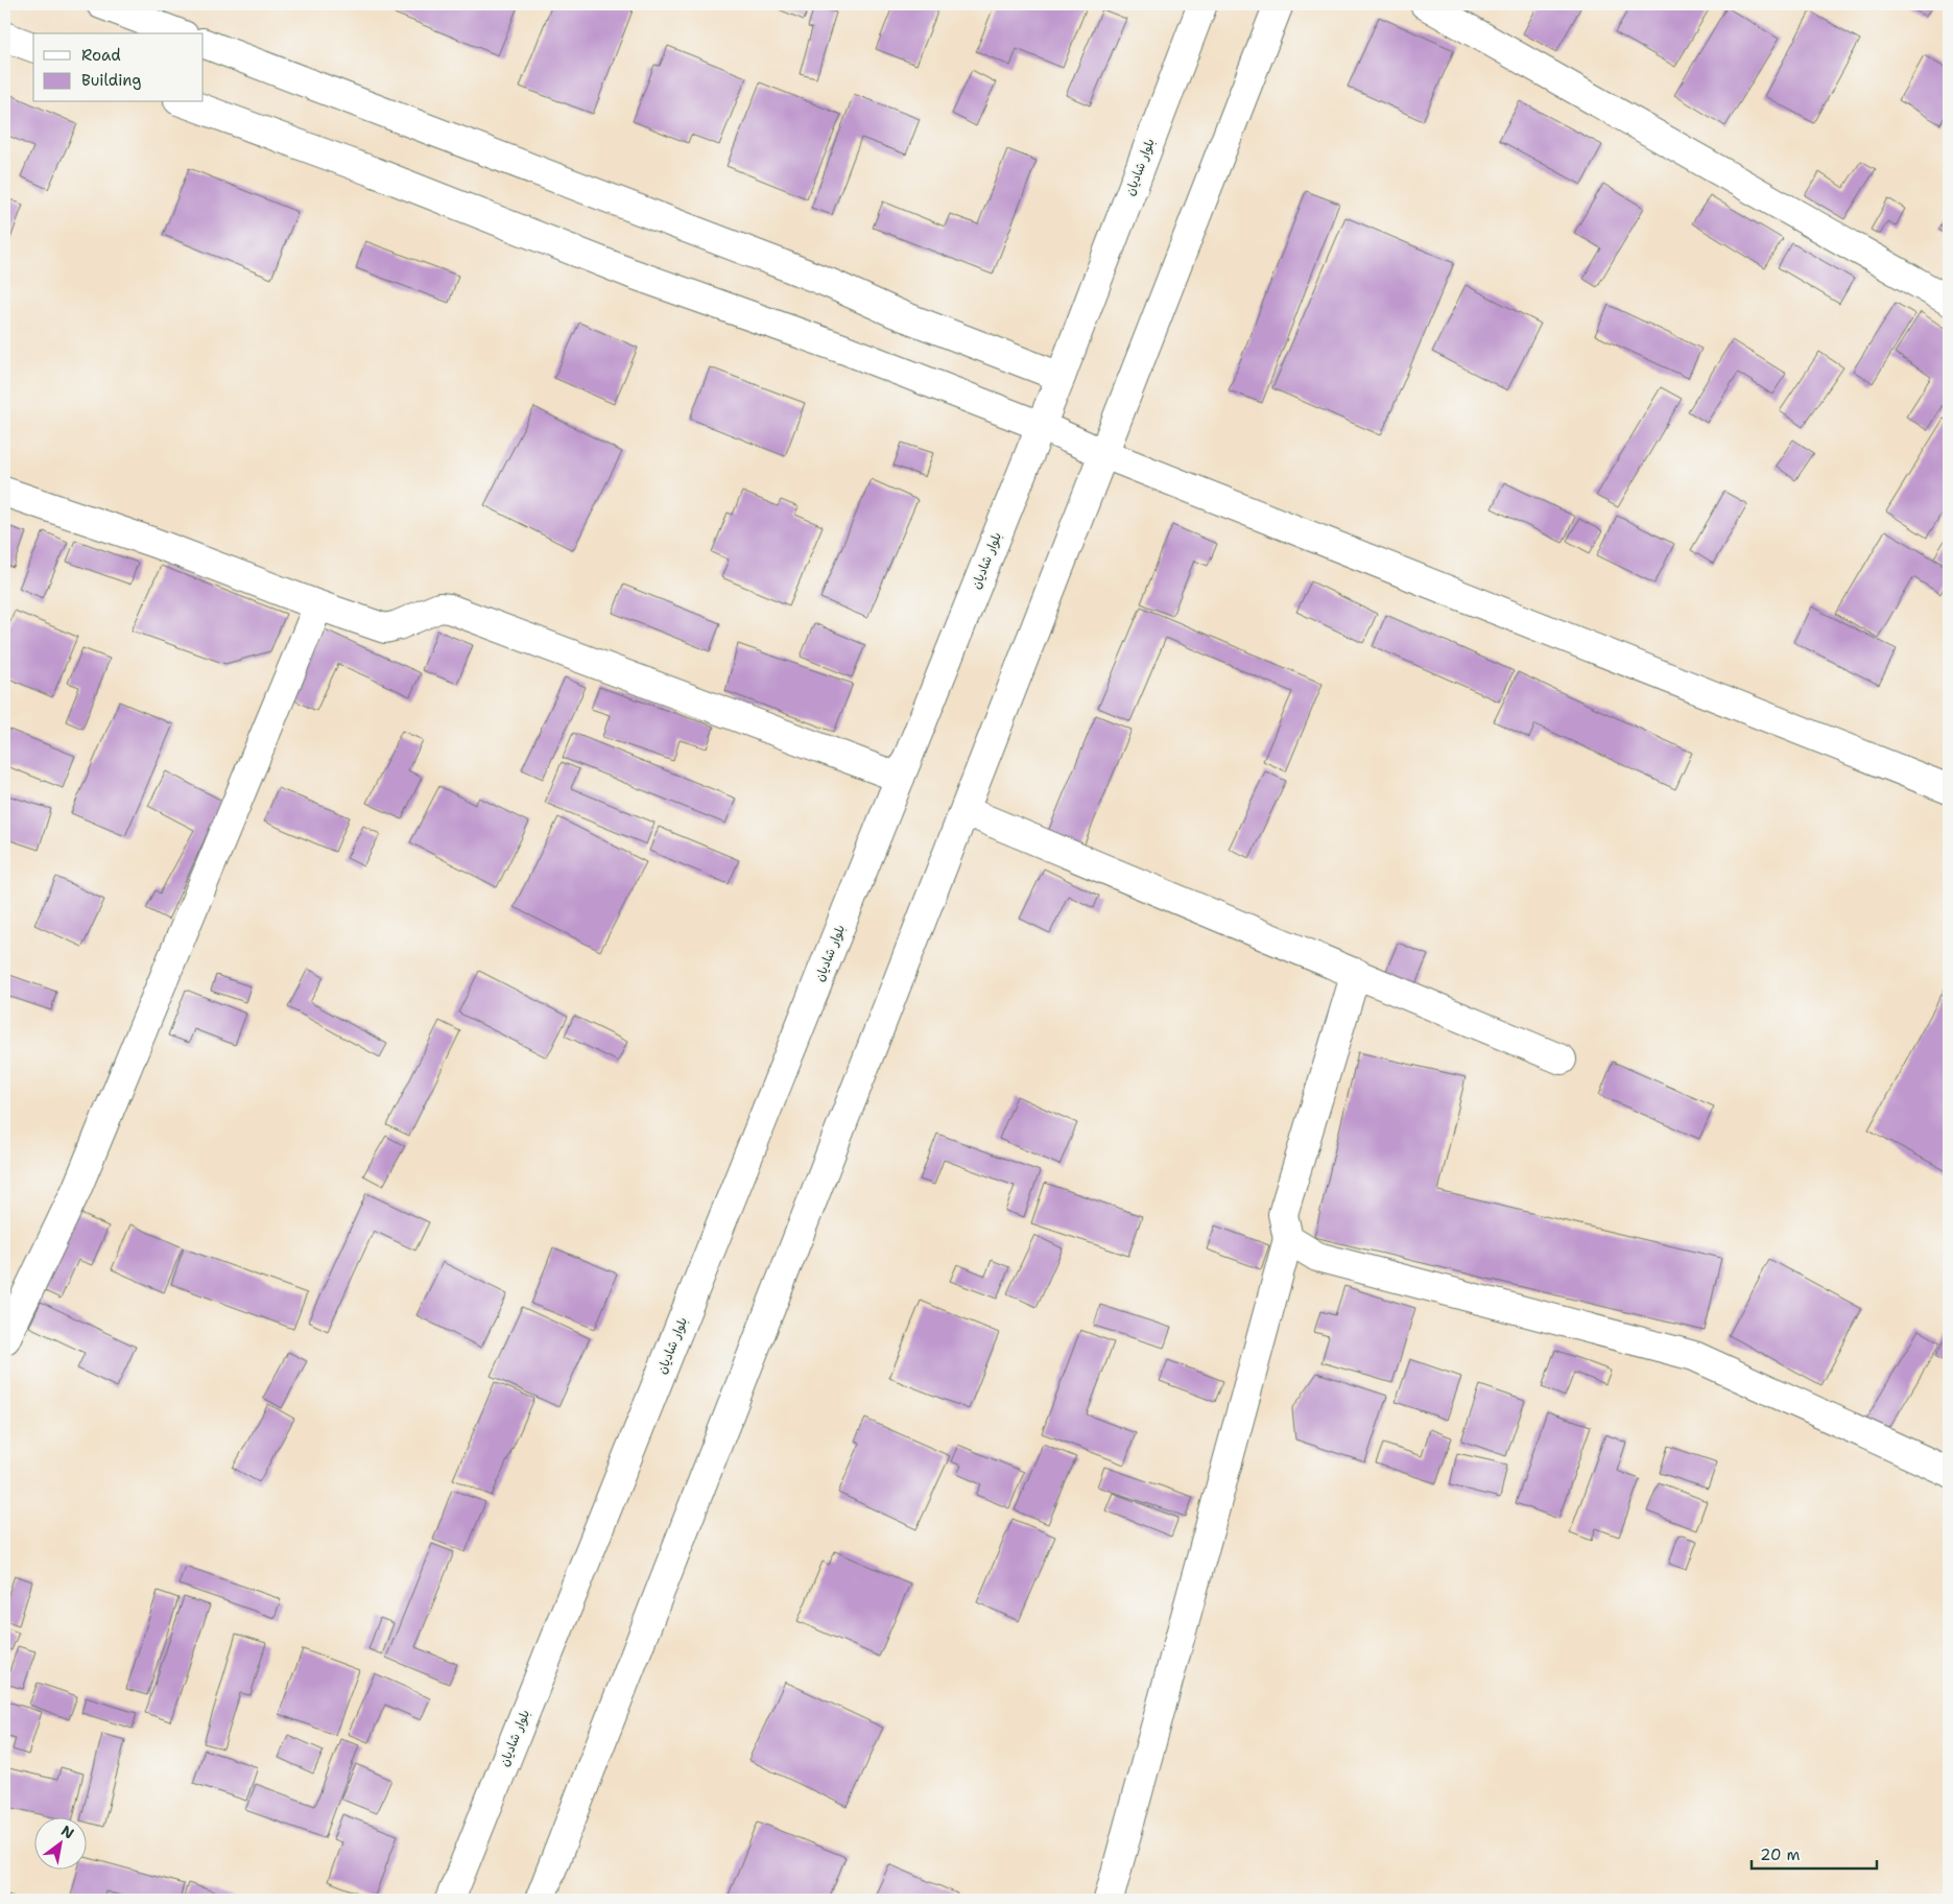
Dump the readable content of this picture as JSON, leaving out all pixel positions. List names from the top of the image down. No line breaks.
{"streets":{"street":["بلوار شادیان"]},"legend":["Road","Building"],"scale_bar":"20 m","north":"top right"}
